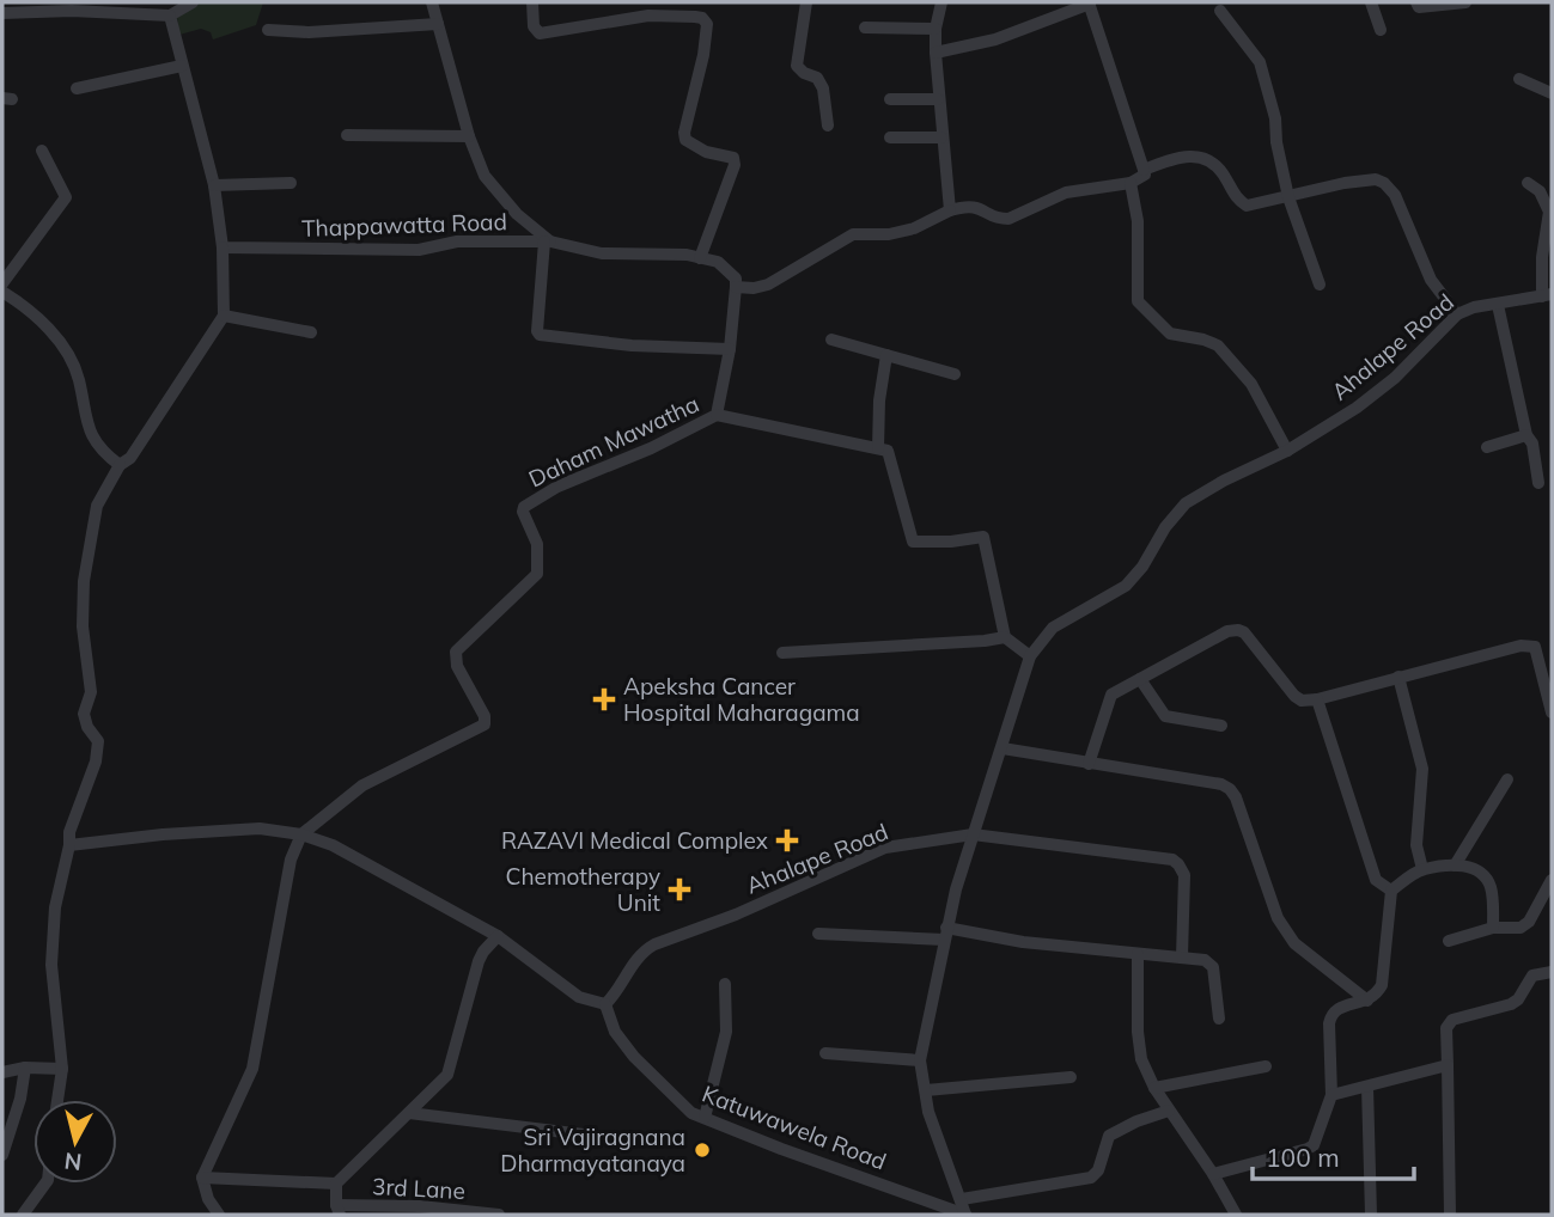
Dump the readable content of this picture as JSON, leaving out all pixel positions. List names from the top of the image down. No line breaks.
{"streets":{"street":["Thappawatta Road","Ahalape Road","Daham Mawatha","Katuwawela Road","3rd Lane"]},"crossings":[["Ahalape Road","Katuwawela Road"]],"places":{"health":["Apeksha Cancer Hospital Maharagama","RAZAVI Medical Complex","Chemotherapy Unit"],"other":["Sri Vajiragnana Dharmayatanaya"]},"scale_bar":"100 m","north":"bottom"}
